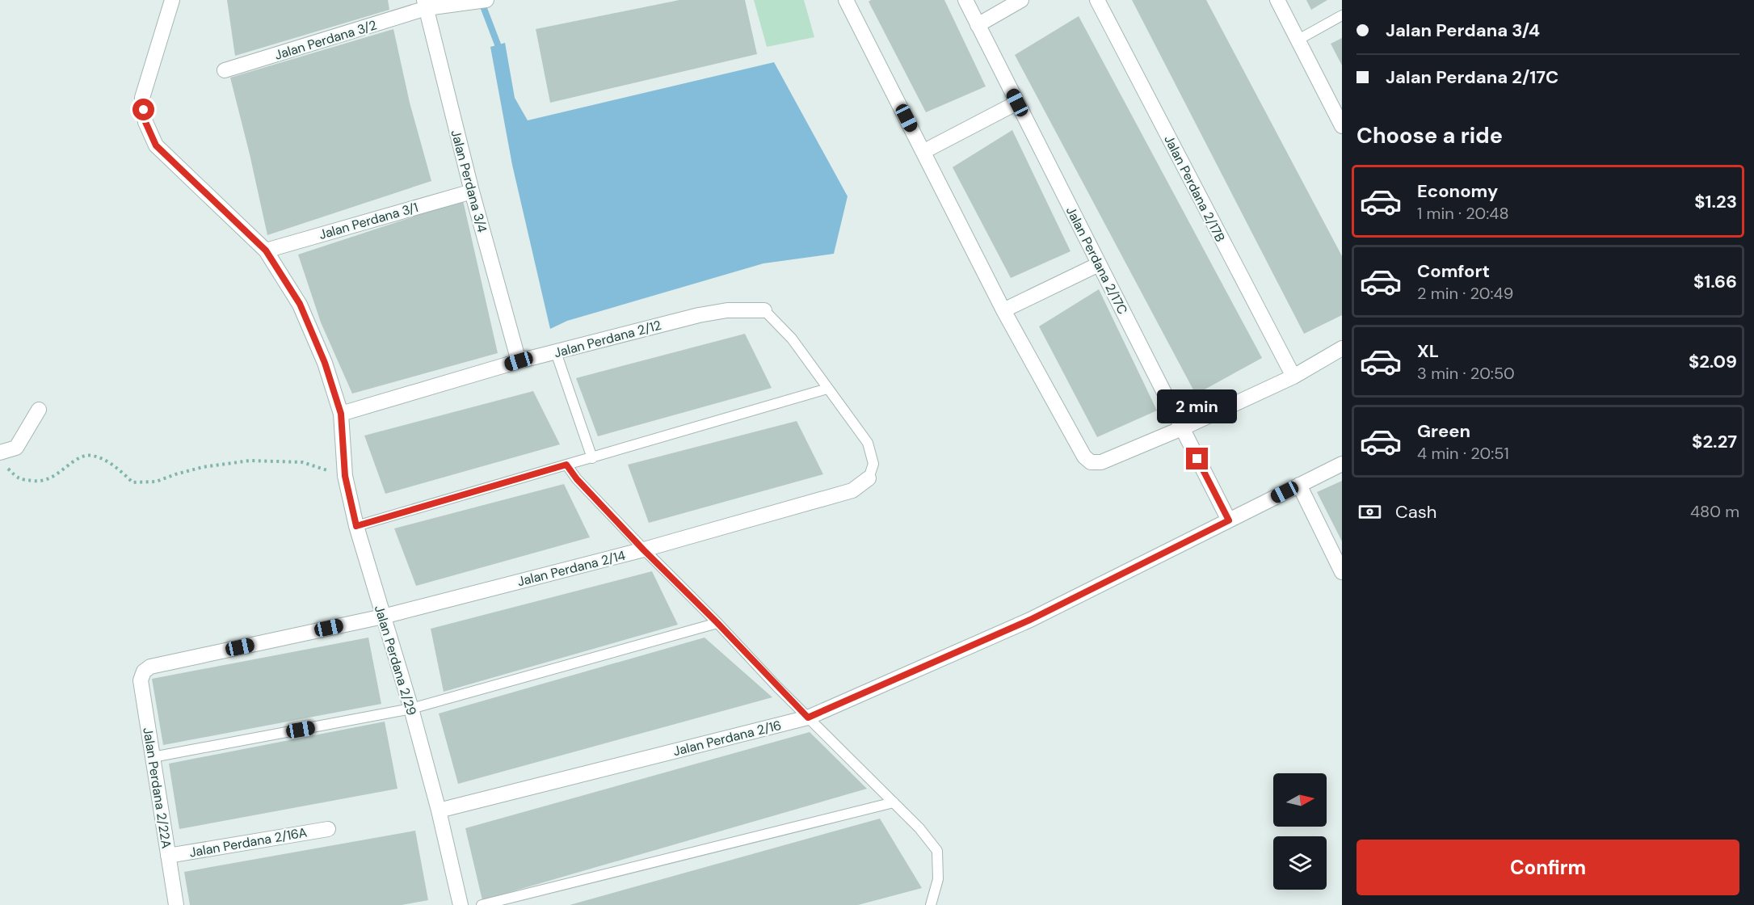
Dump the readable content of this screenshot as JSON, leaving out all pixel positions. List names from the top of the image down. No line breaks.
{"streets":{"street":["Jalan Perdana 3/2","Jalan Perdana 3/4","Jalan Perdana 2/17B","Jalan Perdana 3/1","Jalan Perdana 2/17C","Jalan Perdana 2/12","Jalan Perdana 2/14","Jalan Perdana 2/29","Jalan Perdana 2/16","Jalan Perdana 2/22A","Jalan Perdana 2/16A"]},"crossings":[["Jalan Perdana 3/2","Jalan Perdana 3/4"],["Jalan Perdana 3/4","Jalan Perdana 3/1"],["Jalan Perdana 3/4","Jalan Perdana 2/12"],["Jalan Perdana 2/17C","Jalan Perdana 2/16"],["Jalan Perdana 2/12","Jalan Perdana 2/29"],["Jalan Perdana 2/14","Jalan Perdana 2/29"],["Jalan Perdana 2/14","Jalan Perdana 2/22A"],["Jalan Perdana 2/29","Jalan Perdana 2/16"],["Jalan Perdana 2/22A","Jalan Perdana 2/16A"]],"north":"right","page":{"banner":["Jalan Perdana 3/4","Jalan Perdana 2/17C"],"heading":"Choose a ride","list":[{"name":"Economy","note":"1 min · 20:48","value":"$1.23"},{"name":"Comfort","note":"2 min · 20:49","value":"$1.66"},{"name":"XL","note":"3 min · 20:50","value":"$2.09"},{"name":"Green","note":"4 min · 20:51","value":"$2.27"}],"bubble":"2 min","pay":["Cash","480 m"],"buttons":"Confirm"}}
